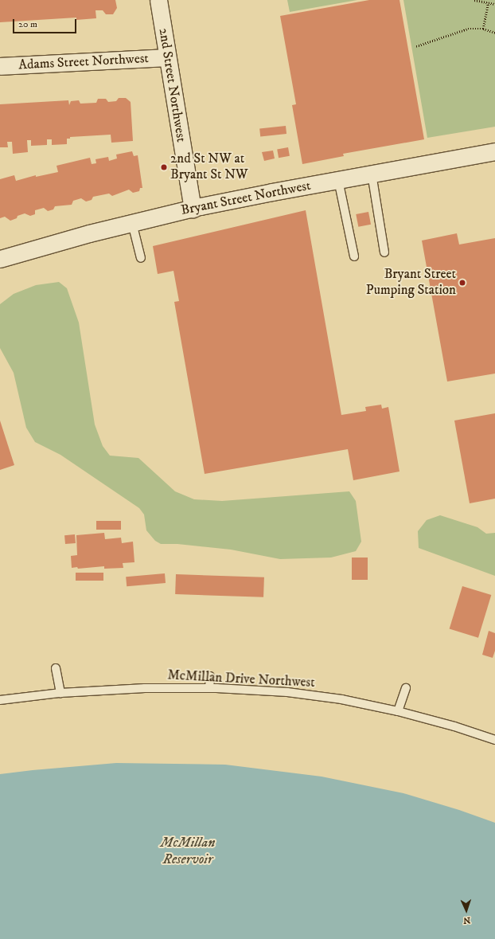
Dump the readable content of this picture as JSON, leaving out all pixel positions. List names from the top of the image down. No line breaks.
{"streets":{"street":["Adams Street Northwest","2nd Street Northwest","Bryant Street Northwest"],"lane":["McMillan Drive Northwest"]},"crossings":[["Adams Street Northwest","2nd Street Northwest"],["2nd Street Northwest","Bryant Street Northwest"]],"water":["McMillan Reservoir"],"places":["2nd St NW at Bryant St NW","Bryant Street Pumping Station"],"scale_bar":"20 m","north":"bottom"}
